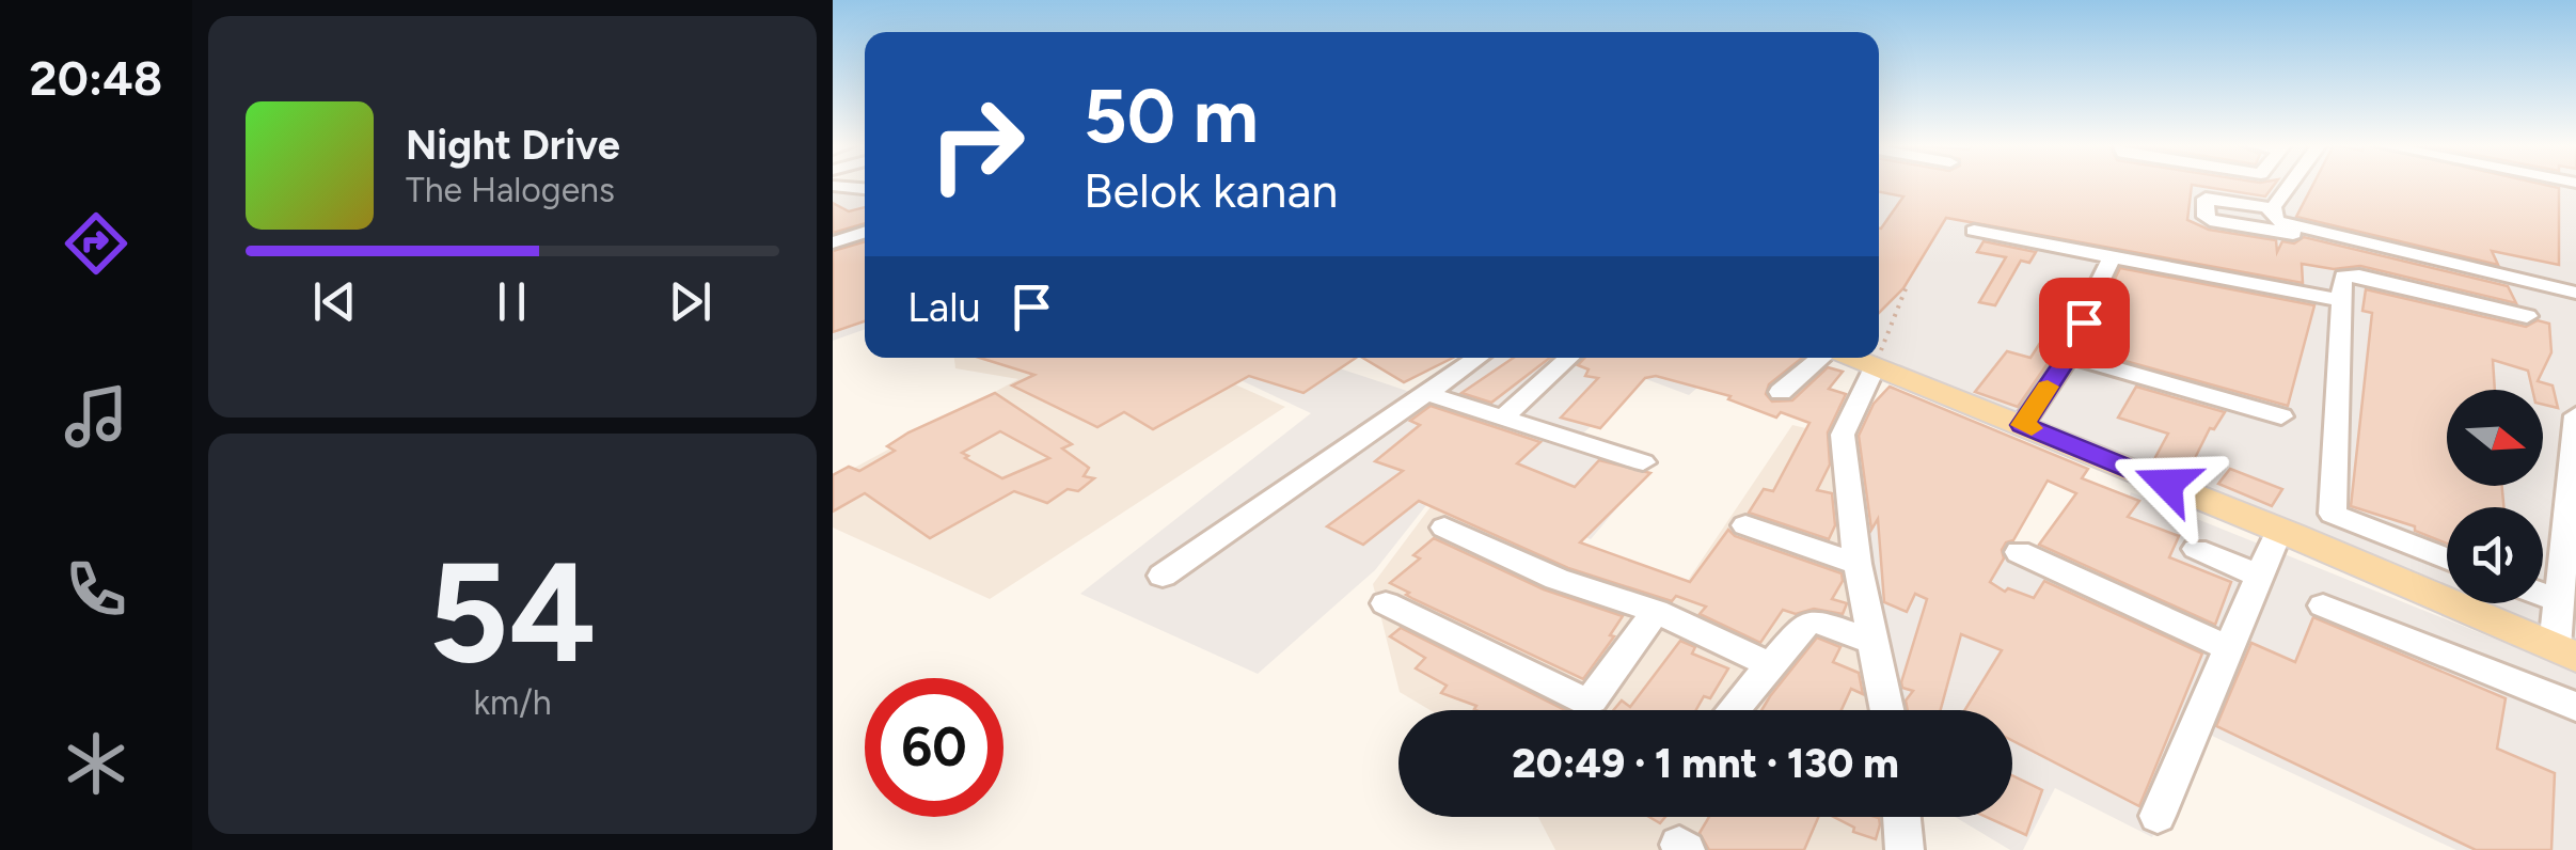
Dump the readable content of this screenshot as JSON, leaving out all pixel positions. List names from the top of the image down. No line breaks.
{"north":"right","page":{"tabs":"20:48","turn":["50 m","Belok kanan"],"song":["Night Drive","The Halogens"],"then":"Lalu","tile":["54","km/h"],"limit":"60","trip":"20:49 · 1 mnt · 130 m"}}
